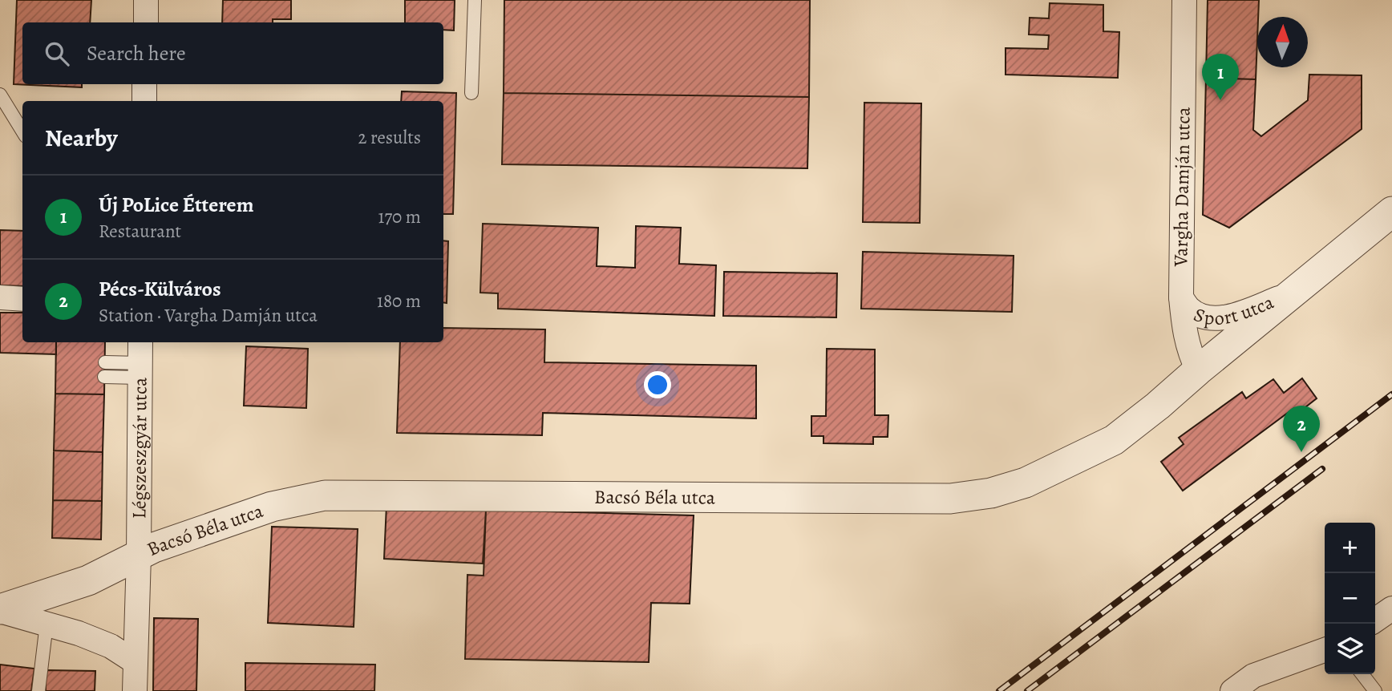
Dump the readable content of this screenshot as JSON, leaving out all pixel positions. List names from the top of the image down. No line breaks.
{"streets":{"street":["Vargha Damján utca","Sport utca","Légszeszgyár utca","Bacsó Béla utca"]},"crossings":[["Vargha Damján utca","Sport utca"],["Vargha Damján utca","Bacsó Béla utca"],["Sport utca","Bacsó Béla utca"],["Légszeszgyár utca","Bacsó Béla utca"]],"north":"top","page":{"search":"Search here","pins":["1","2"],"heading":["Nearby","2 results"],"list":[{"mark":"1","name":"Új PoLice Étterem","note":"Restaurant","value":"170 m"},{"mark":"2","name":"Pécs-Külváros","note":"Station · Vargha Damján utca","value":"180 m"}],"map_buttons":["+","−"]}}
